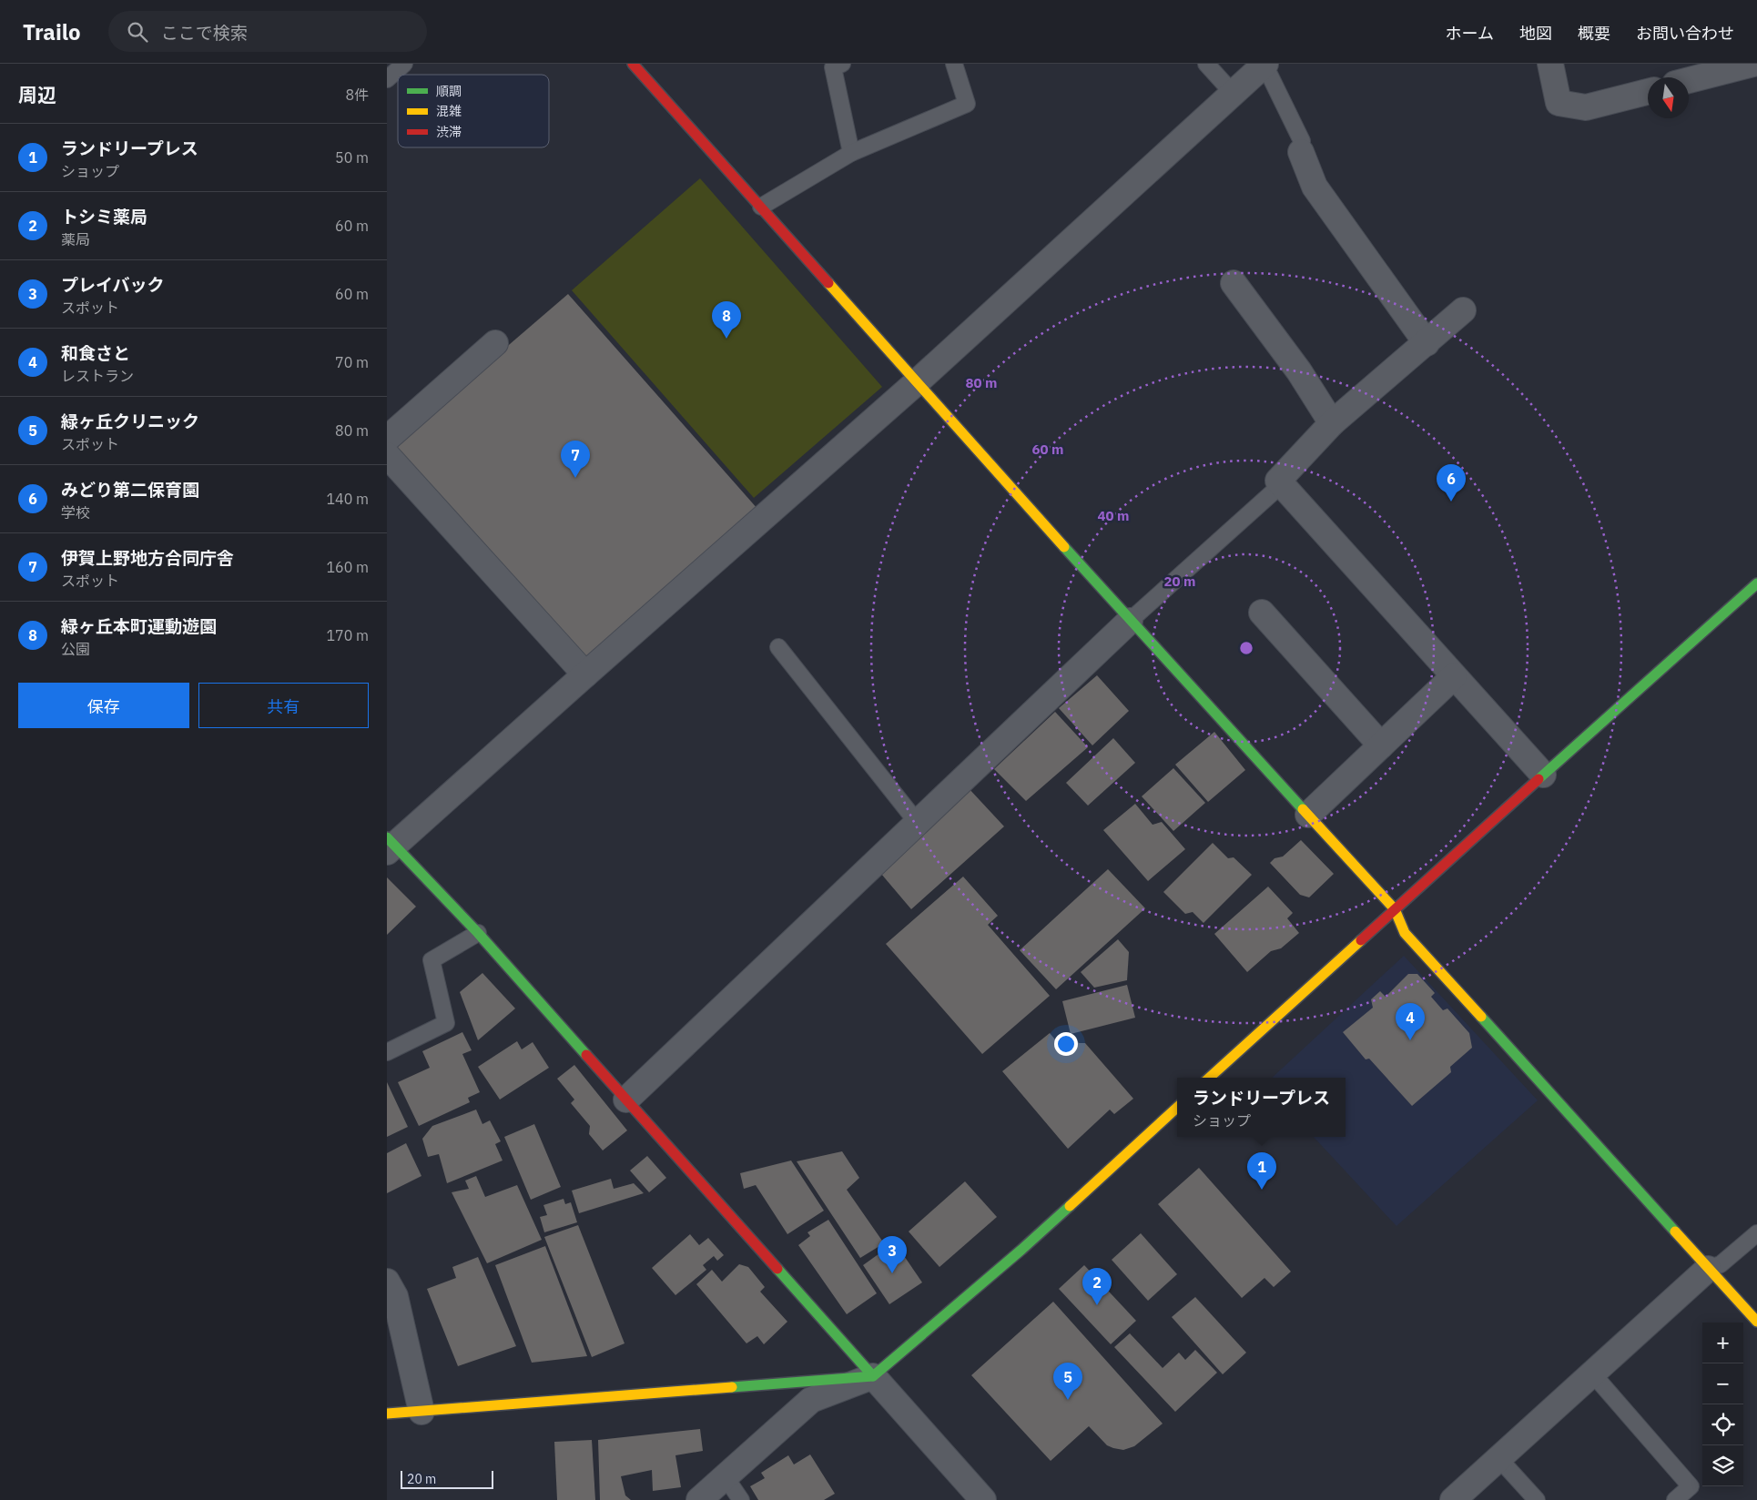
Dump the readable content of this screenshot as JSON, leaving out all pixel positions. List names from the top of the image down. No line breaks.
{"legend":["順調","混雑","渋滞"],"scale_bar":"20 m","north":"bottom","page":{"header":"Trailo","search":"ここで検索","nav":["ホーム","地図","概要","お問い合わせ"],"heading":["周辺","8件"],"list":[{"mark":"1","name":"ランドリープレス","note":"ショップ","value":"50 m"},{"mark":"2","name":"トシミ薬局","note":"薬局","value":"60 m"},{"mark":"3","name":"プレイバック","note":"スポット","value":"60 m"},{"mark":"4","name":"和食さと","note":"レストラン","value":"70 m"},{"mark":"5","name":"緑ヶ丘クリニック","note":"スポット","value":"80 m"},{"mark":"6","name":"みどり第二保育園","note":"学校","value":"140 m"},{"mark":"7","name":"伊賀上野地方合同庁舎","note":"スポット","value":"160 m"},{"mark":"8","name":"緑ヶ丘本町運動遊園","note":"公園","value":"170 m"}],"pins":["8","7","6","4","1","3","2","5"],"buttons":["保存","共有"],"popup":["ランドリープレス","ショップ"],"map_buttons":["+","−"],"scale":"20 m"},"rings":["80 m","60 m","40 m","20 m"]}
